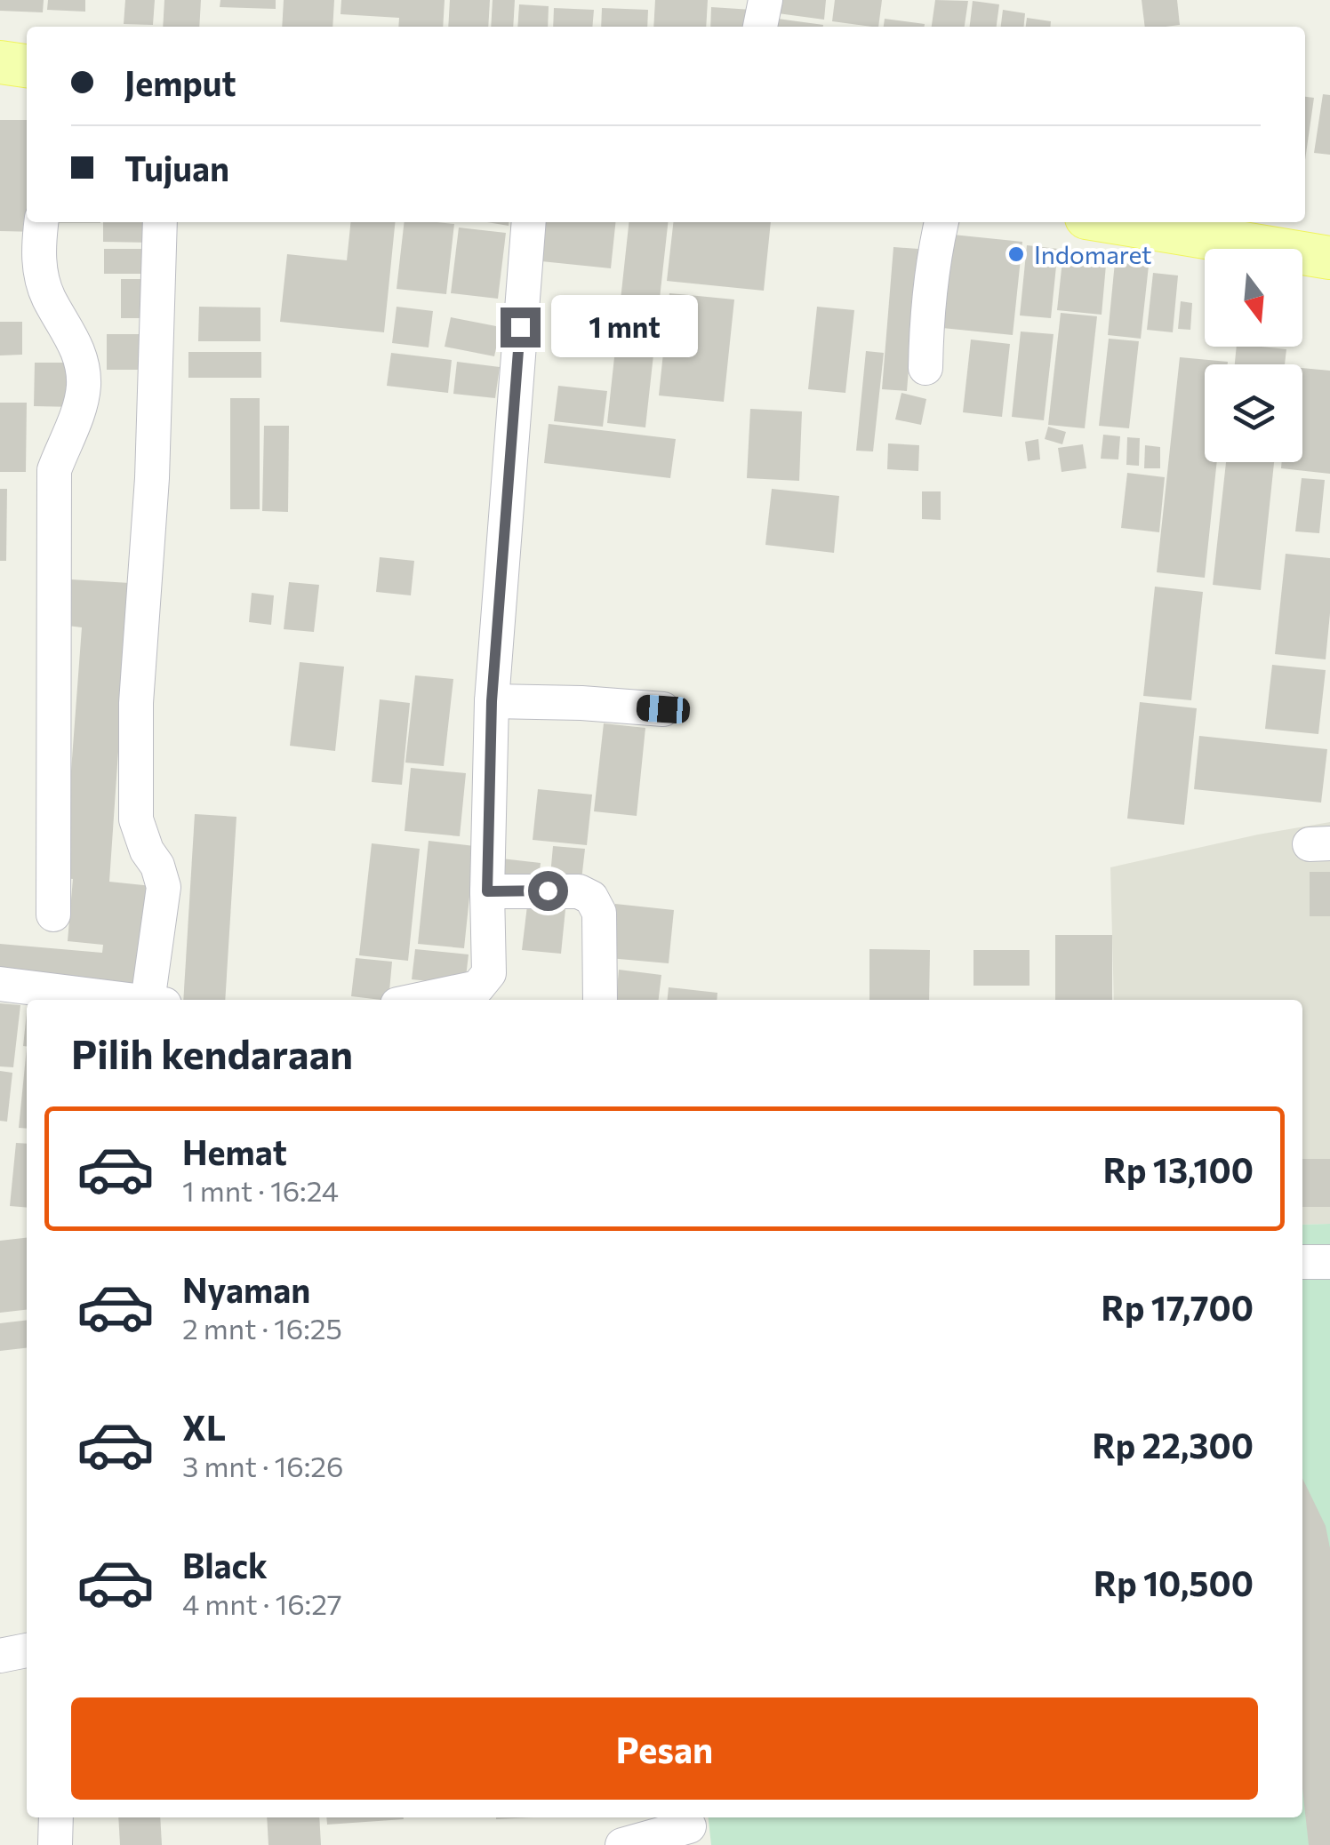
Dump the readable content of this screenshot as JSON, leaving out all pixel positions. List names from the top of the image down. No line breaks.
{"places":["Indomaret"],"north":"bottom","page":{"banner":["Jemput","Tujuan"],"bubble":"1 mnt","heading":"Pilih kendaraan","list":[{"name":"Hemat","note":"1 mnt · 16:24","value":"Rp 13,100"},{"name":"Nyaman","note":"2 mnt · 16:25","value":"Rp 17,700"},{"name":"XL","note":"3 mnt · 16:26","value":"Rp 22,300"},{"name":"Black","note":"4 mnt · 16:27","value":"Rp 10,500"}],"buttons":"Pesan"}}
